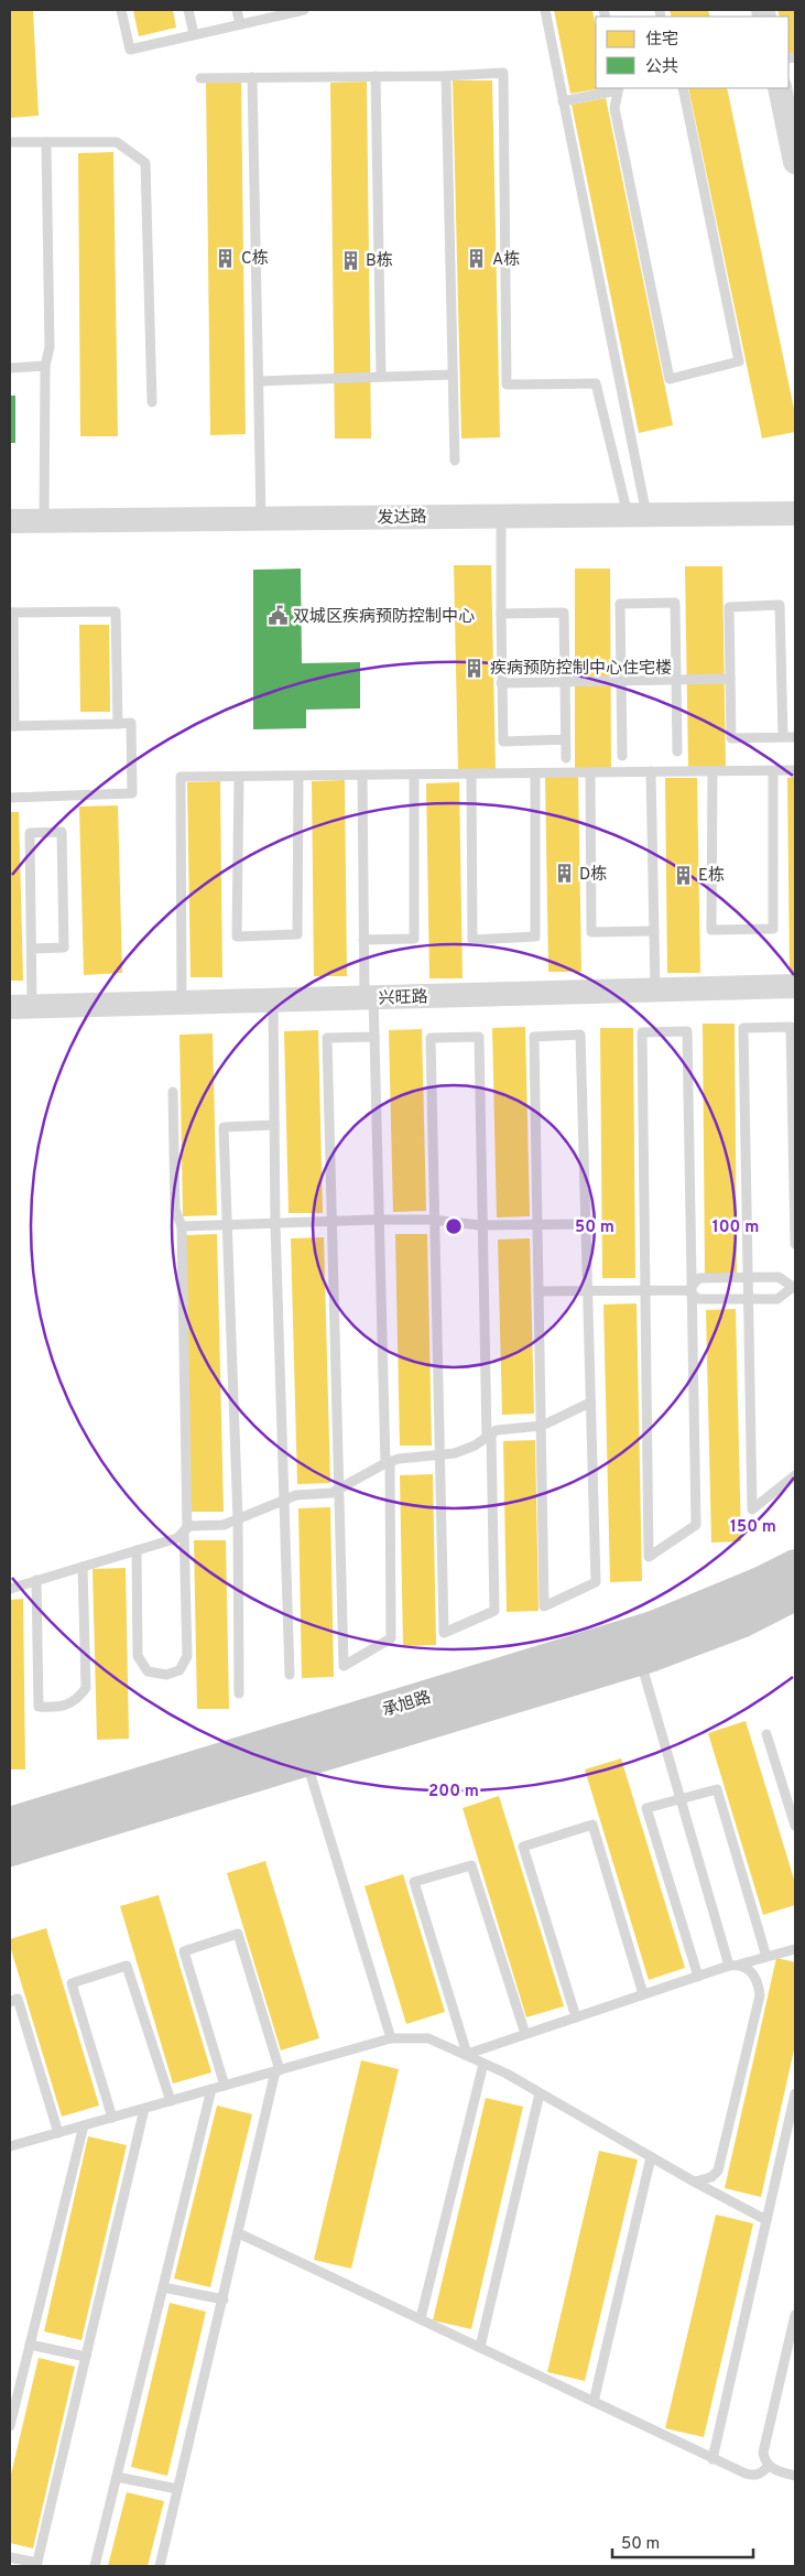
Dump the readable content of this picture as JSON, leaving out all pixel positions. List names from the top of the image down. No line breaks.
{"streets":{"main road":["承旭路"],"street":["发达路","兴旺路"]},"places":{"building":["C栋","A栋","B栋","疾病预防控制中心住宅楼","D栋","E栋"],"public building":["双城区疾病预防控制中心"]},"legend":["住宅","公共"],"scale_bar":"50 m","rings":["50 m","100 m","150 m","200 m"]}
